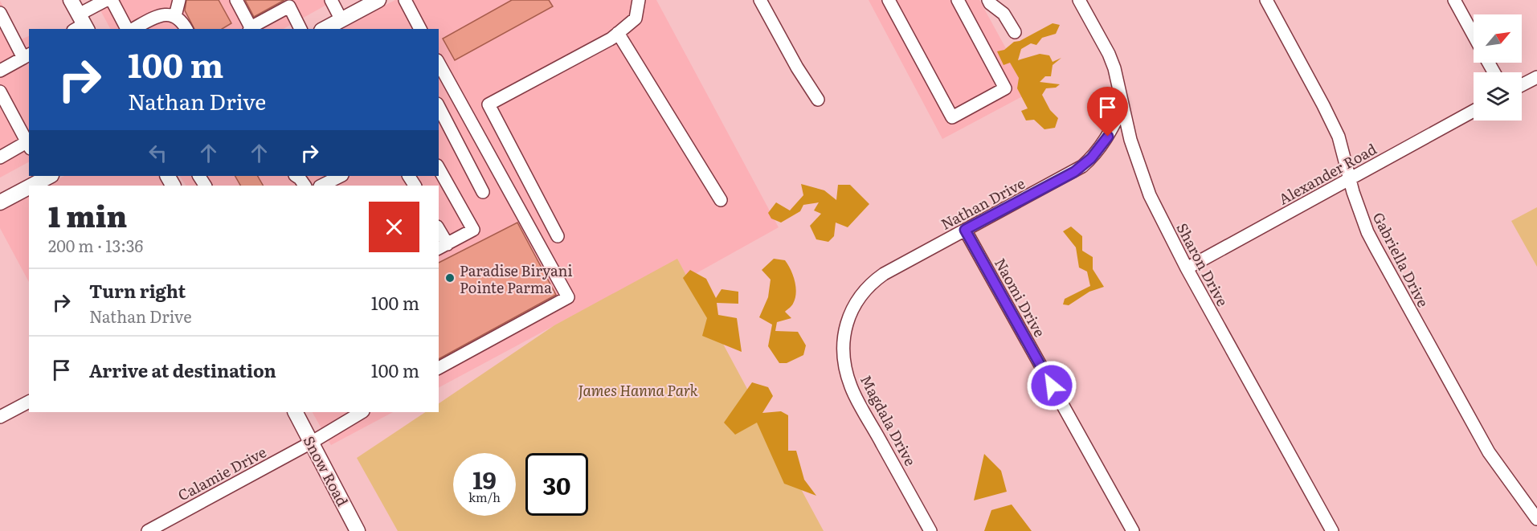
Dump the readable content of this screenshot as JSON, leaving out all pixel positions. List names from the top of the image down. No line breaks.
{"streets":{"main road":["Snow Road"],"street":["Alexander Road","Nathan Drive","Gabriella Drive","Sharon Drive","Naomi Drive","Magdala Drive","Calamie Drive"]},"crossings":[["Alexander Road","Gabriella Drive"],["Alexander Road","Sharon Drive"],["Nathan Drive","Sharon Drive"],["Nathan Drive","Naomi Drive"],["Nathan Drive","Magdala Drive"],["Snow Road","Calamie Drive"]],"parks":["James Hanna Park"],"places":["Paradise Biryani Pointe Parma"],"north":"top right","page":{"turn":["100 m","Nathan Drive"],"heading":["1 min","200 m · 13:36"],"list":[{"name":"Turn right","note":"Nathan Drive","value":"100 m"},{"name":"Arrive at destination","value":"100 m"}],"speed":"19 km/h","limit":"30"}}
